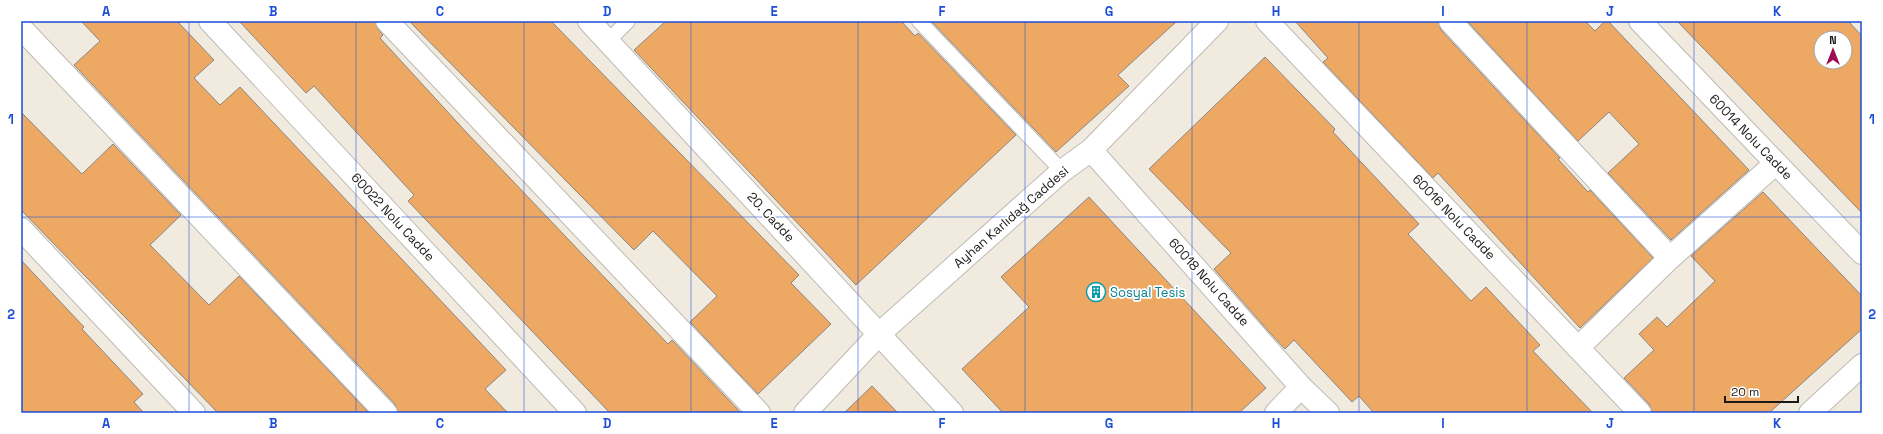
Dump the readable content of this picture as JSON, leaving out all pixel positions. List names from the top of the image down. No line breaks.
{"streets":{"street":["60014 Nolu Cadde","60022 Nolu Cadde","20. Cadde","Ayhan Karlıdağ Caddesi","60016 Nolu Cadde","60018 Nolu Cadde"]},"crossings":[["20. Cadde","Ayhan Karlıdağ Caddesi"],["Ayhan Karlıdağ Caddesi","60018 Nolu Cadde"]],"places":{"building":["Sosyal Tesis"]},"scale_bar":"20 m","north":"top","grid":{"columns":["A","B","C","D","E","F","G","H","I","J","K"],"rows":["1","2"]}}
